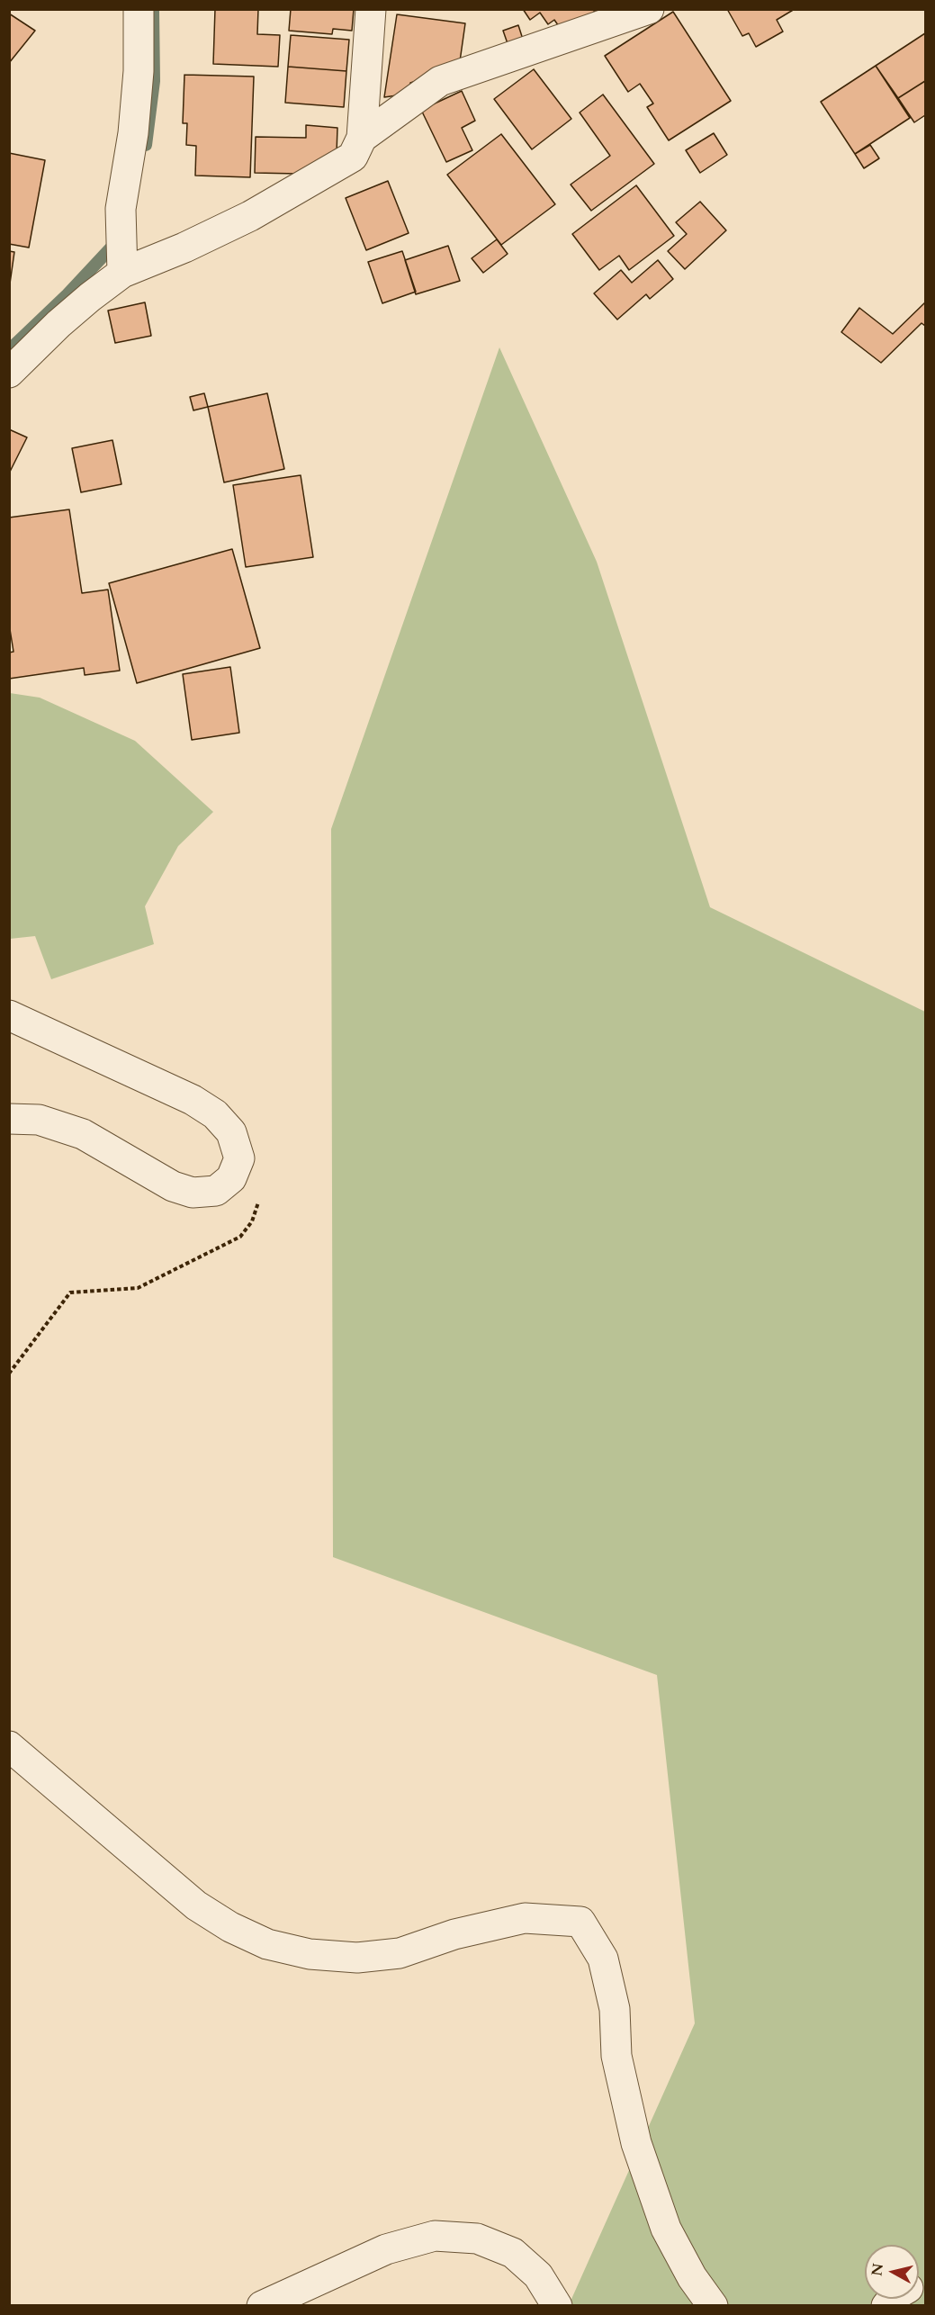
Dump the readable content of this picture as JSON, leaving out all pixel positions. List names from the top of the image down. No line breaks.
{"north":"left"}
